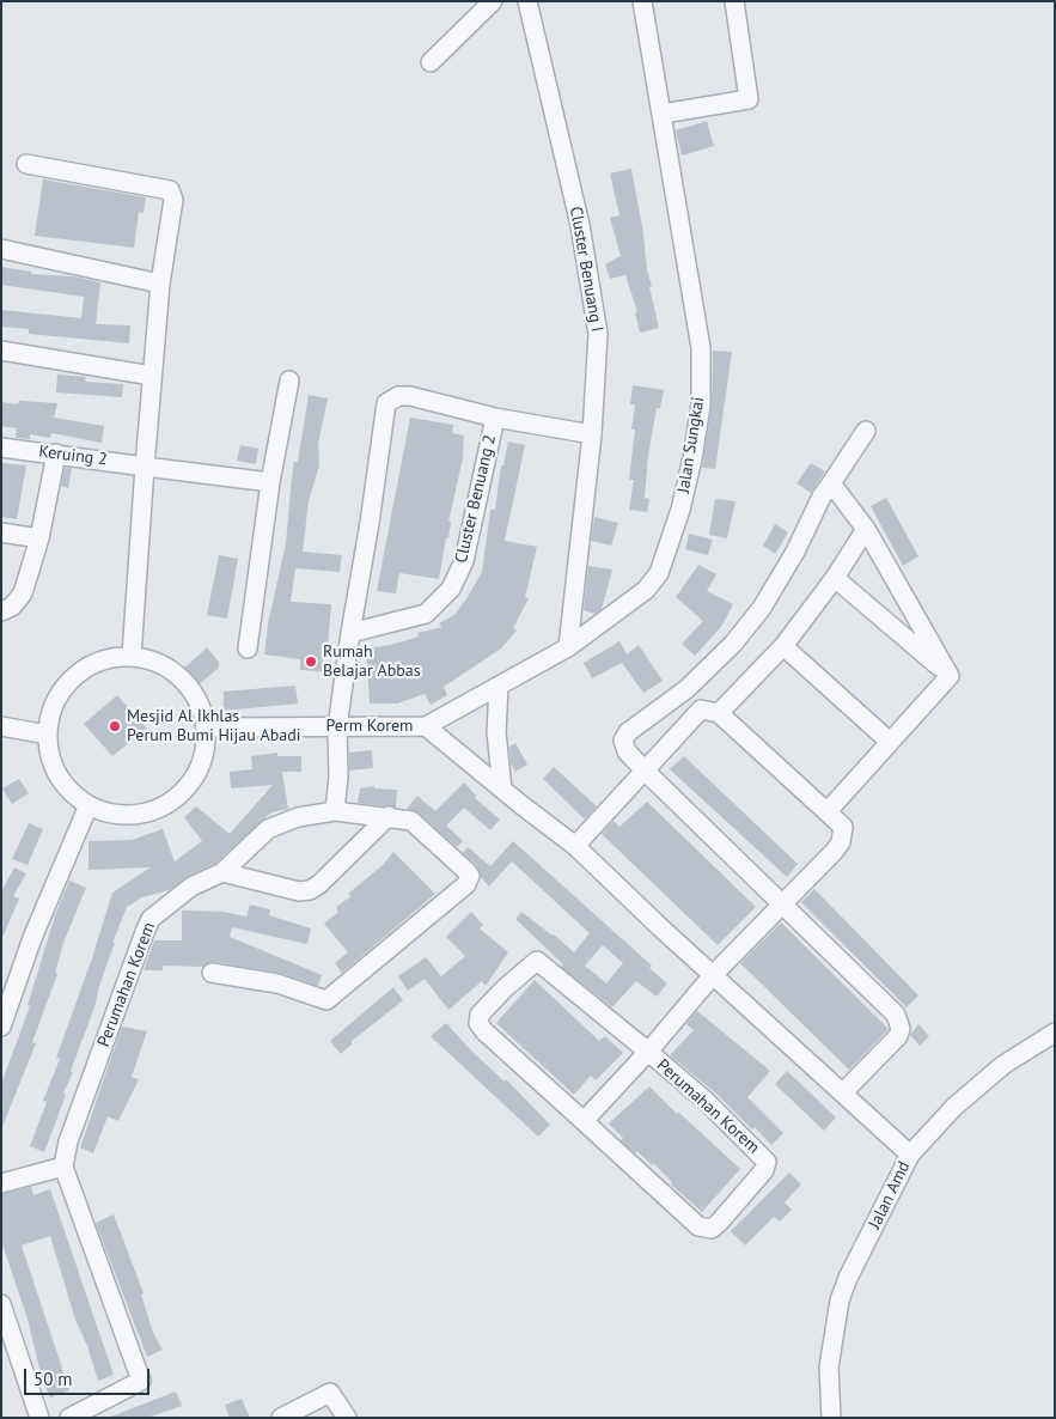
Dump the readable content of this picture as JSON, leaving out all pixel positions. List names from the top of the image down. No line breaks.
{"streets":{"street":["Cluster Benuang I","Jalan Sungkai","Keruing 2","Cluster Benuang 2","Perm Korem","Perumahan Korem","Jalan Amd"]},"crossings":[["Cluster Benuang I","Jalan Sungkai"],["Jalan Sungkai","Perm Korem"]],"places":["Rumah Belajar Abbas","Mesjid Al Ikhlas Perum Bumi Hijau Abadi"],"scale_bar":"50 m"}
